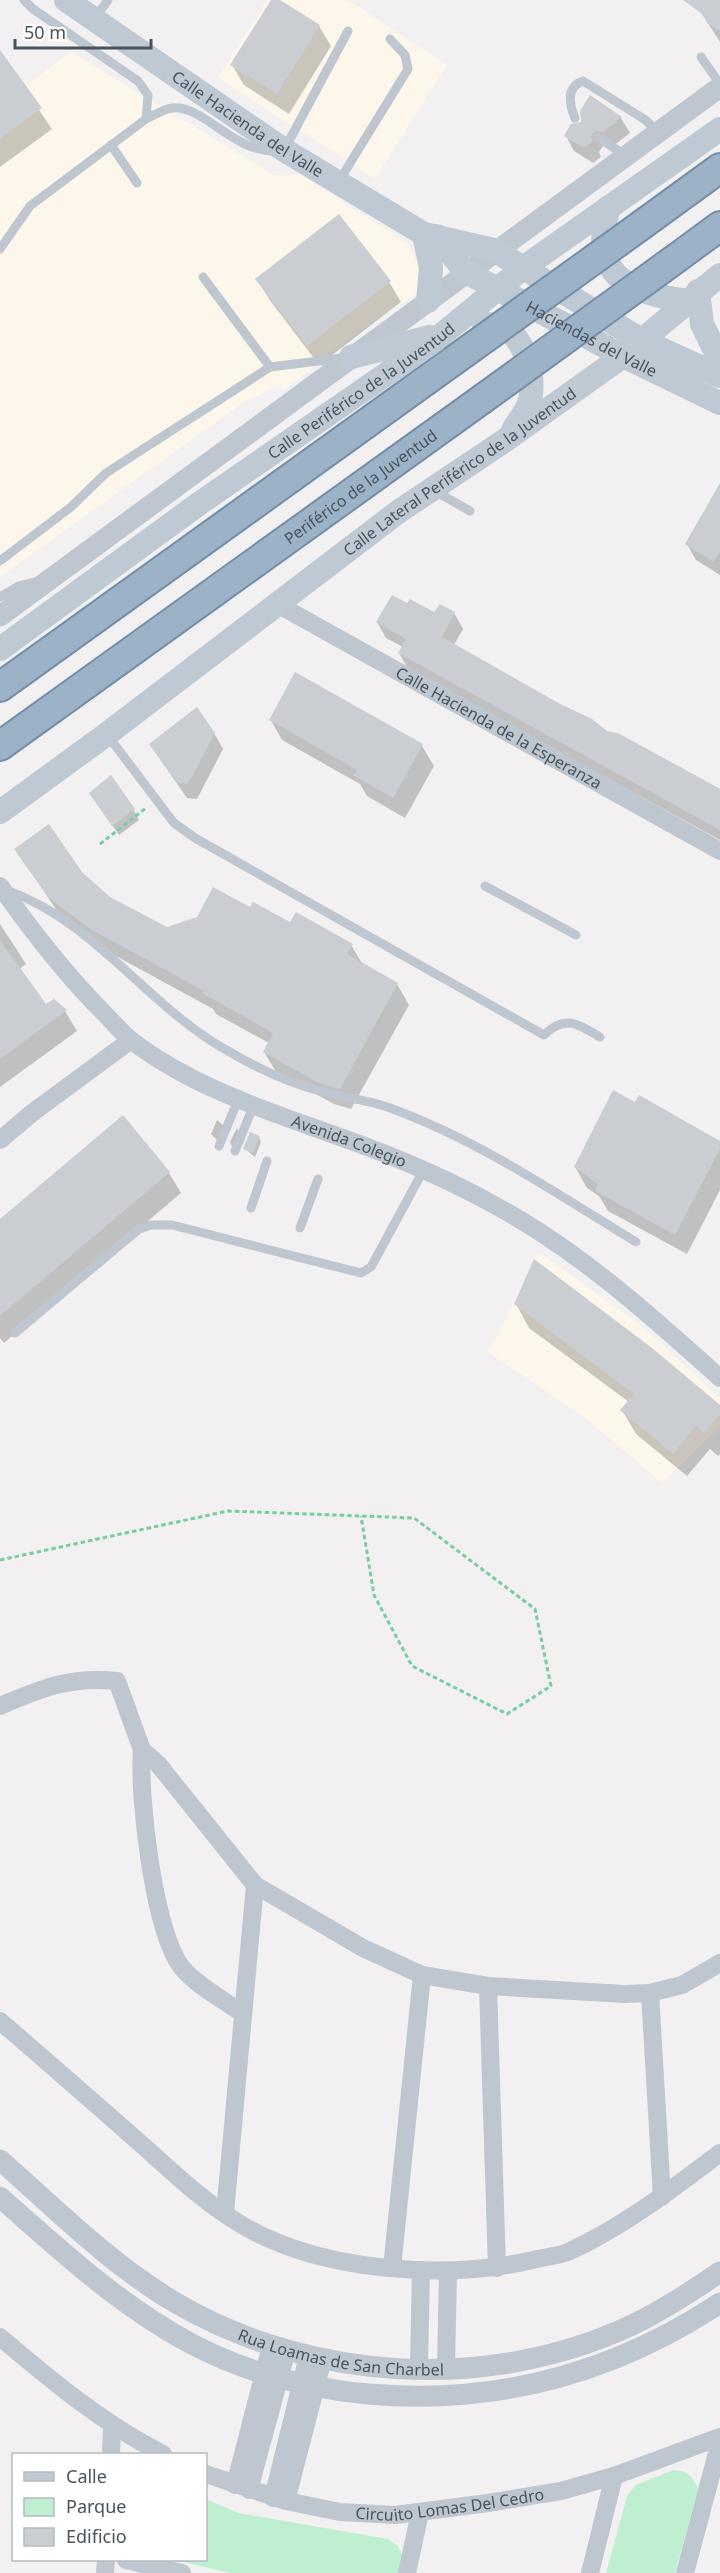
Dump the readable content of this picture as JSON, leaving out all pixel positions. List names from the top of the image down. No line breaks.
{"streets":{"highway":["Periférico de la Juventud"],"main road":["Calle Hacienda del Valle","Haciendas del Valle","Calle Periférico de la Juventud","Calle Lateral Periférico de la Juventud"],"street":["Calle Hacienda de la Esperanza","Avenida Colegio","Rua Loamas de San Charbel","Circuito Lomas Del Cedro"]},"crossings":[["Calle Hacienda del Valle","Haciendas del Valle"],["Haciendas del Valle","Calle Periférico de la Juventud"],["Haciendas del Valle","Calle Lateral Periférico de la Juventud"],["Calle Lateral Periférico de la Juventud","Calle Hacienda de la Esperanza"]],"legend":["Calle","Parque","Edificio"],"scale_bar":"50 m"}
